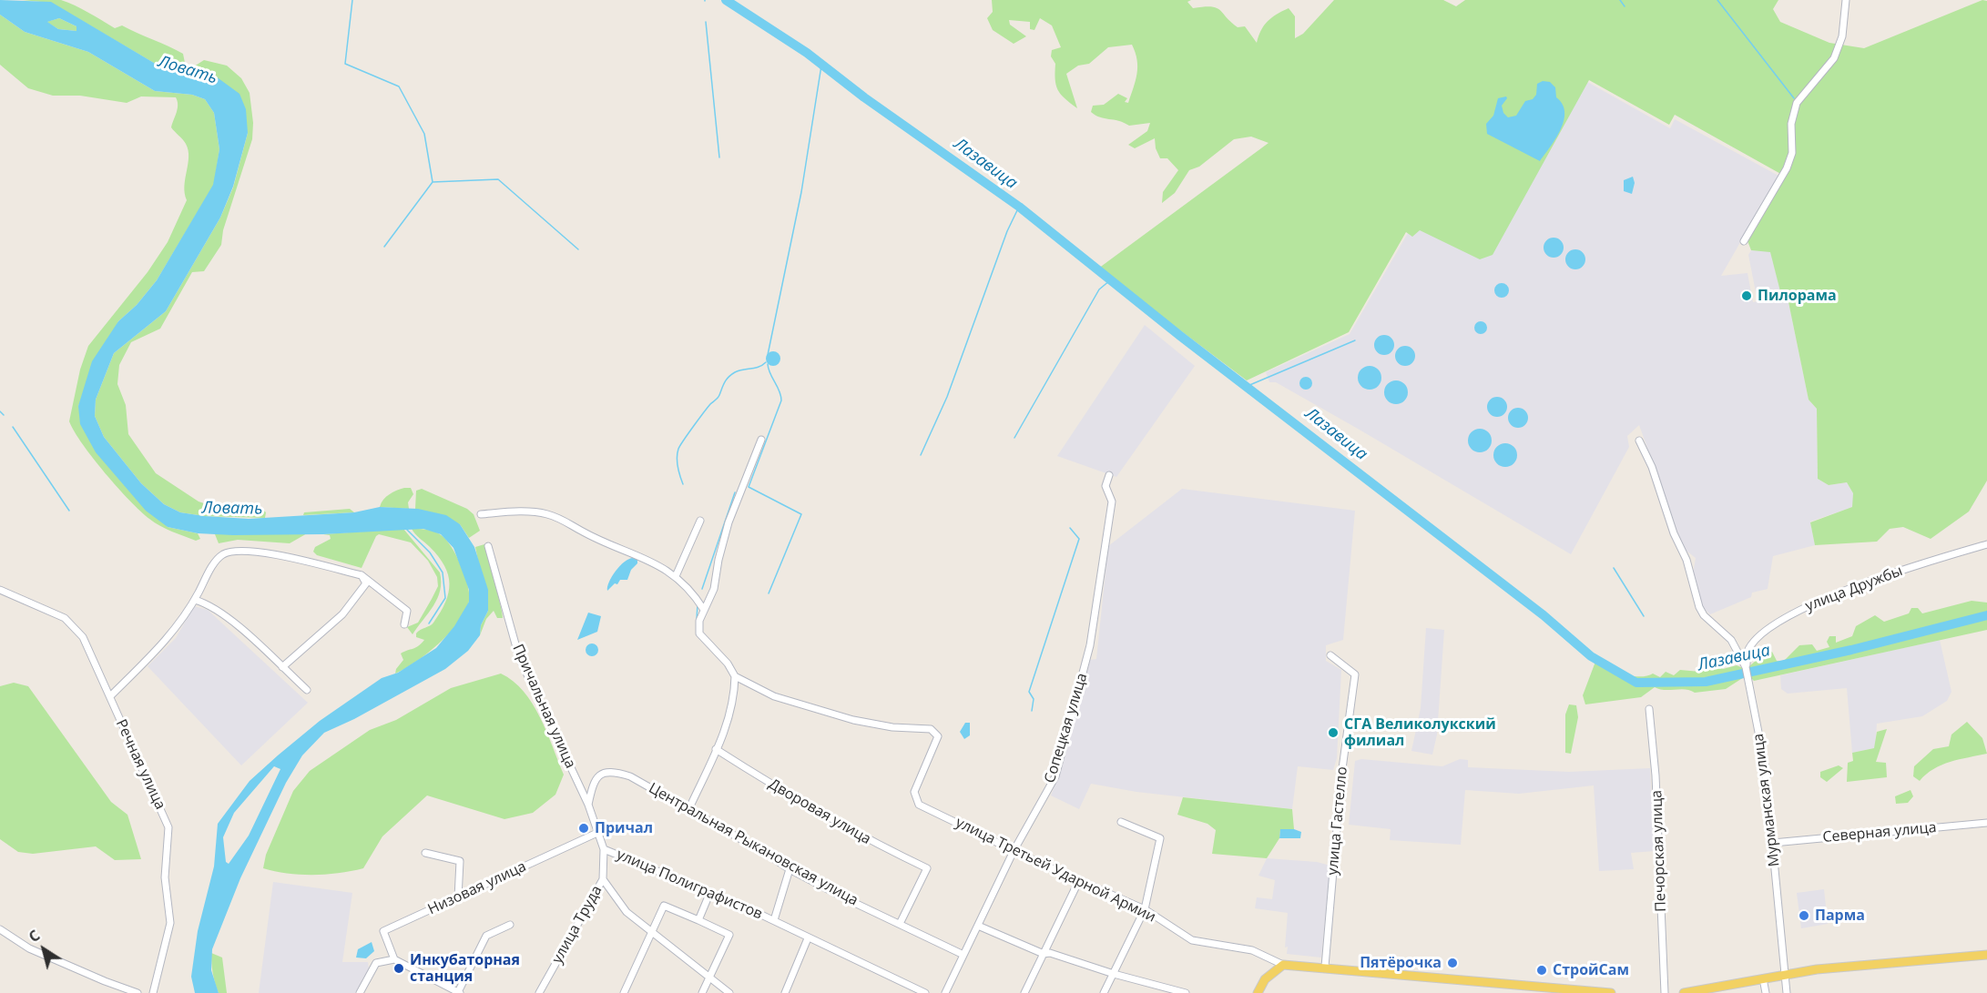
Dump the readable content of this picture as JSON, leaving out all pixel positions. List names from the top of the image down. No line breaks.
{"streets":{"main road":["улица Третьей Ударной Армии"],"street":["улица Дружбы","Причальная улица","Сопецкая улица","Речная улица","Мурманская улица","Дворовая улица","улица Гастелло","Северная улица","Центральная Рыкановская улица","Печорская улица","улица Полиграфистов","Низовая улица","улица Труда"]},"crossings":[["улица Дружбы","Мурманская улица"],["Причальная улица","Центральная Рыкановская улица"],["Причальная улица","Низовая улица"],["Причальная улица","улица Труда"],["Сопецкая улица","Центральная Рыкановская улица"],["Сопецкая улица","улица Третьей Ударной Армии"],["Мурманская улица","Северная улица"],["Дворовая улица","Центральная Рыкановская улица"],["улица Гастелло","улица Третьей Ударной Армии"],["улица Полиграфистов","улица Труда"],["Низовая улица","улица Труда"]],"water":["Ловать","Лазавица"],"places":["Пилорама","СГА Великолукский филиал","Причал","Парма","Пятёрочка","Инкубаторная станция","СтройСам"],"north":"top left"}
